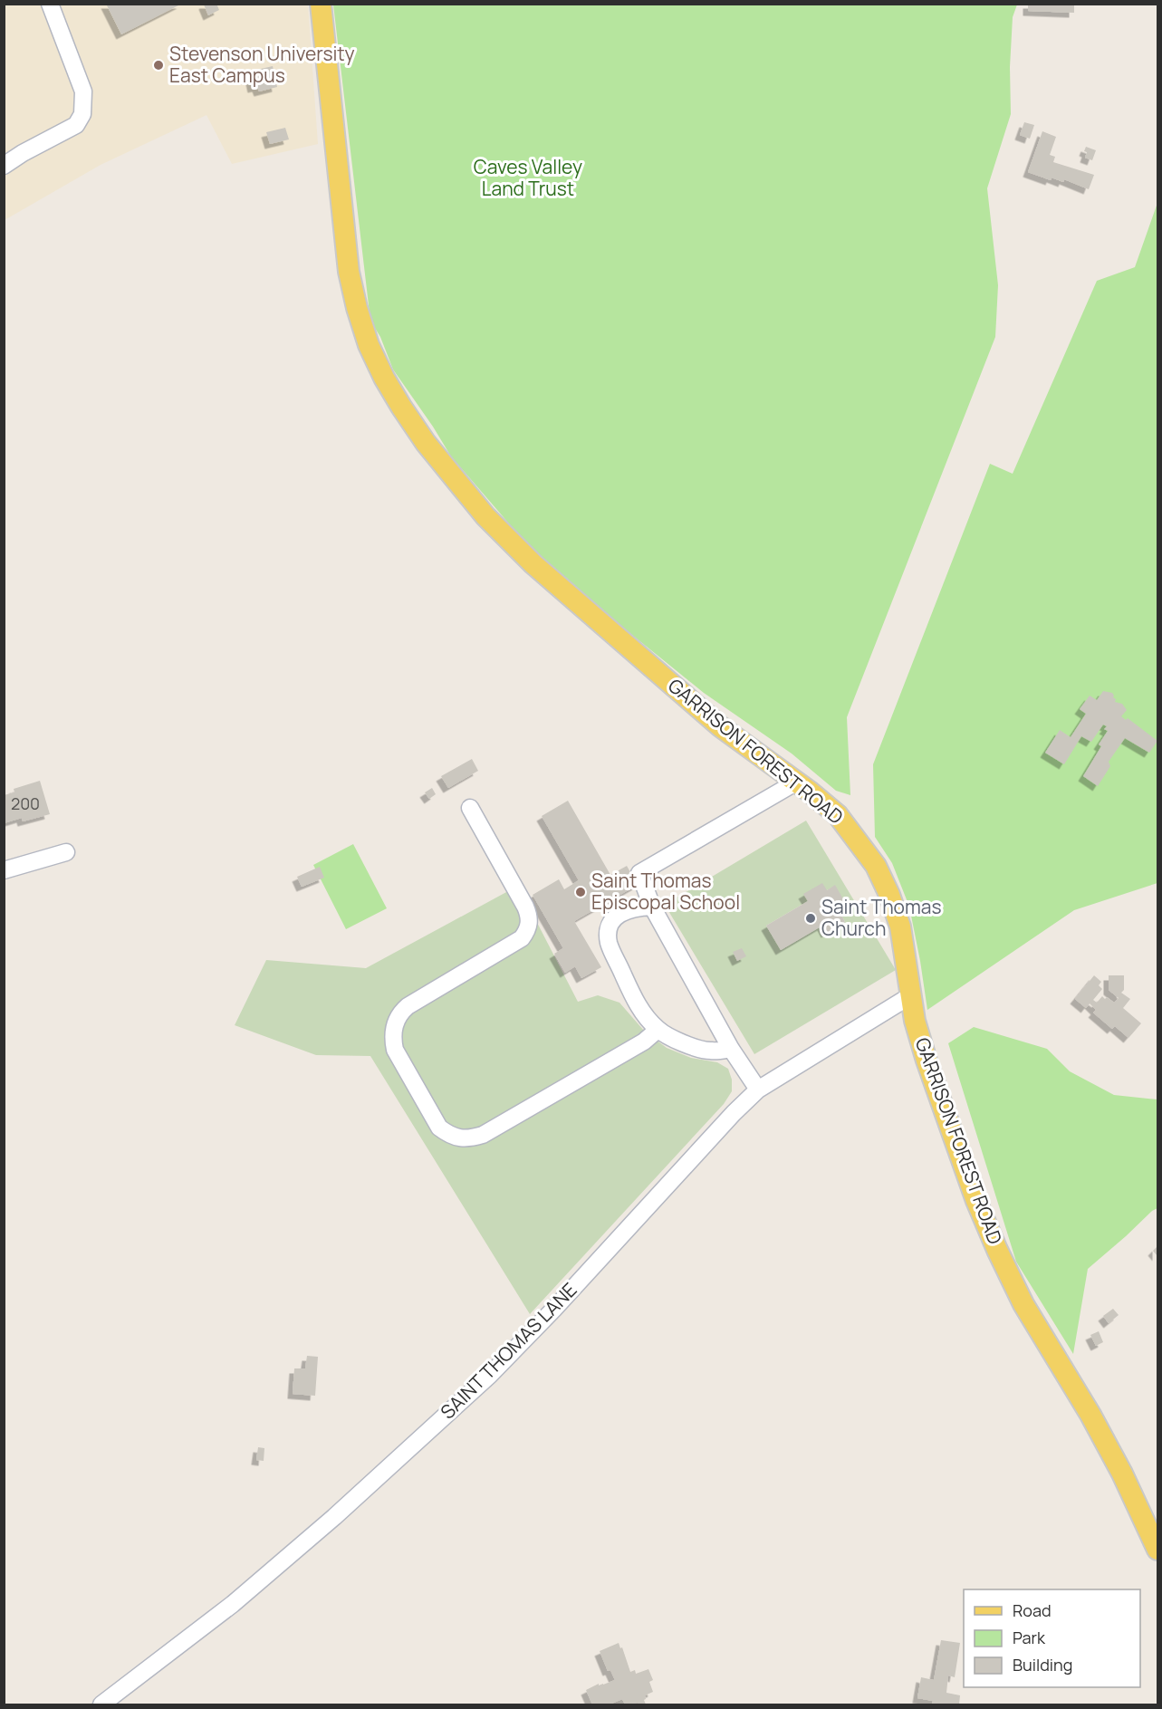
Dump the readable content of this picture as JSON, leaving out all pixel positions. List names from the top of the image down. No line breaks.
{"streets":{"main road":["GARRISON FOREST ROAD"],"street":["SAINT THOMAS LANE"]},"crossings":[["GARRISON FOREST ROAD","SAINT THOMAS LANE"]],"parks":["Caves Valley Land Trust"],"places":["Stevenson University East Campus","Saint Thomas Episcopal School","Saint Thomas Church"],"house_numbers":["200"],"legend":["Road","Park","Building"]}
